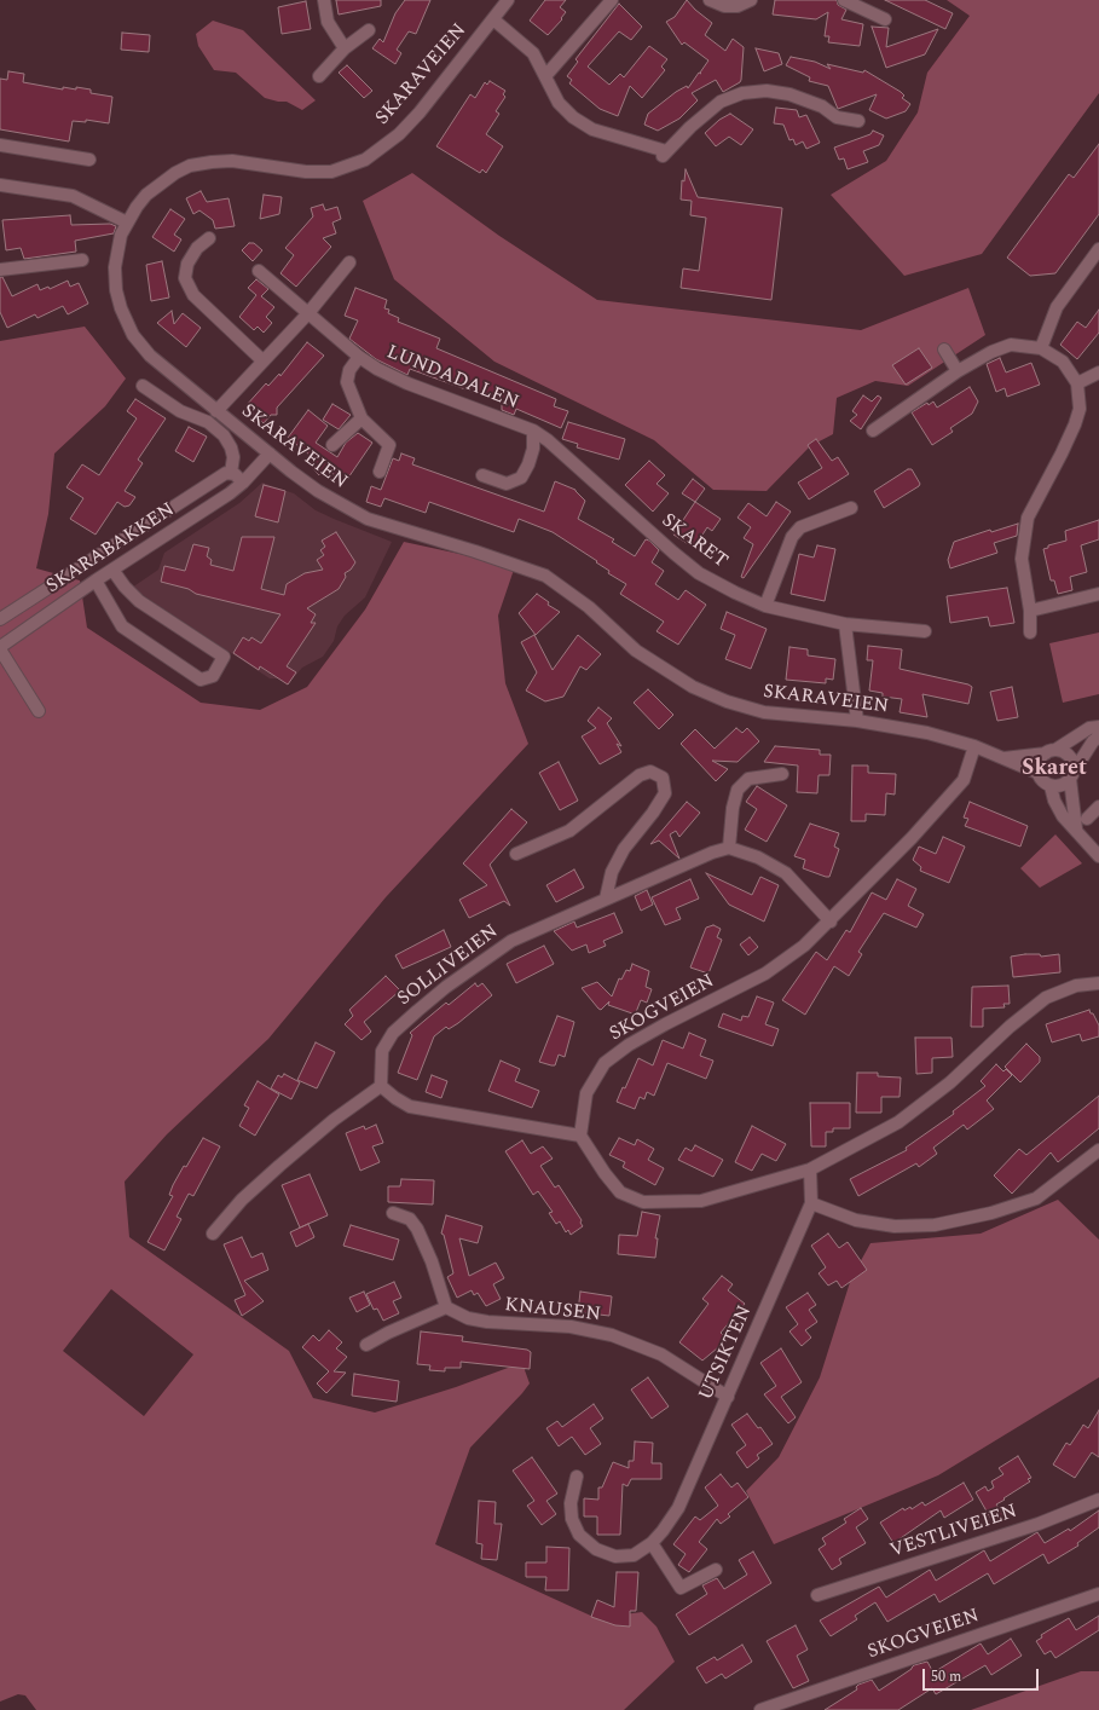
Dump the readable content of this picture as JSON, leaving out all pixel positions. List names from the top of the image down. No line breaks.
{"streets":{"street":["SKARAVEIEN","LUNDADALEN","SKARET","SKARABAKKEN","SOLLIVEIEN","SKOGVEIEN","KNAUSEN","UTSIKTEN","VESTLIVEIEN"]},"crossings":[["SKARAVEIEN","SKARABAKKEN"],["SKARAVEIEN","SKOGVEIEN"],["LUNDADALEN","SKARET"],["KNAUSEN","UTSIKTEN"]],"districts":["Skaret"],"scale_bar":"50 m"}
